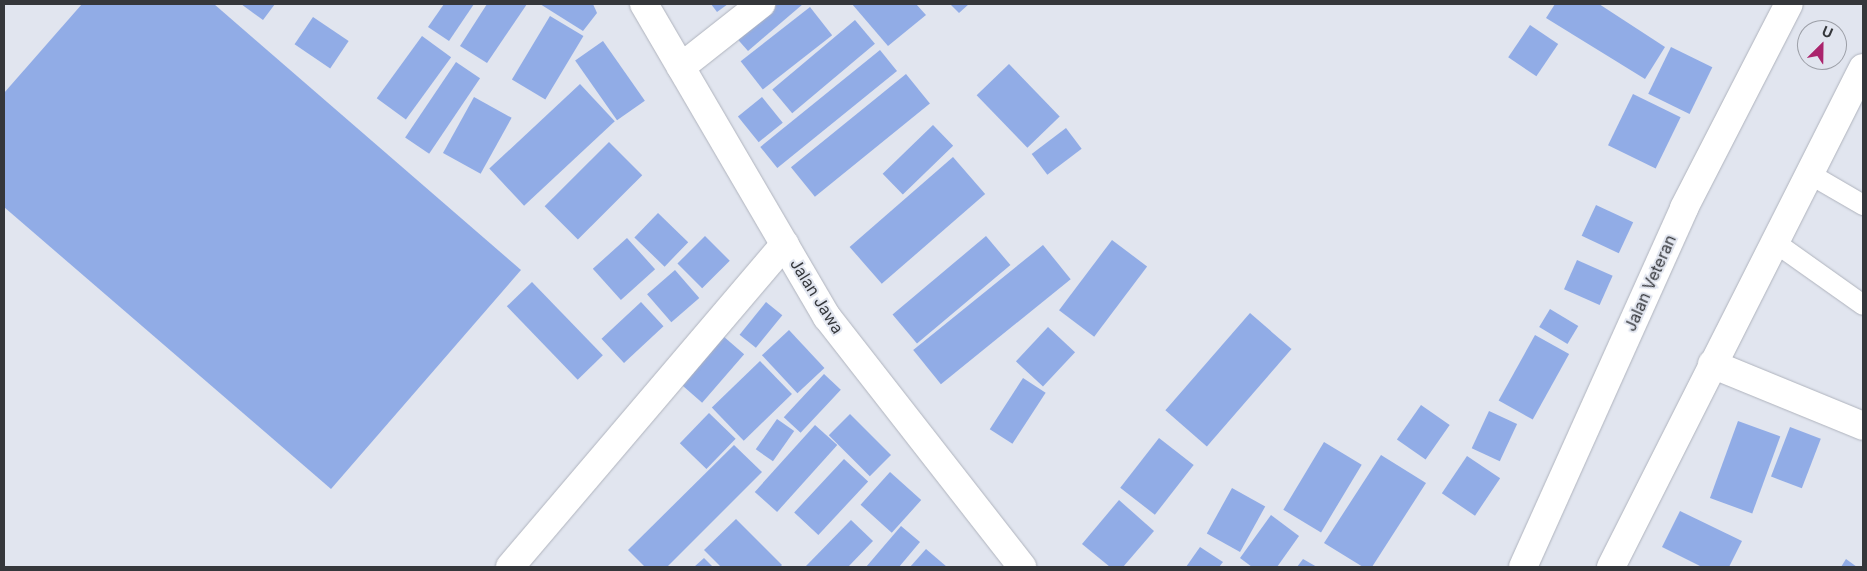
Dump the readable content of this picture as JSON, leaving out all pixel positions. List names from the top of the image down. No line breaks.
{"streets":{"street":["Jalan Veteran","Jalan Jawa"]},"north":"top right"}
